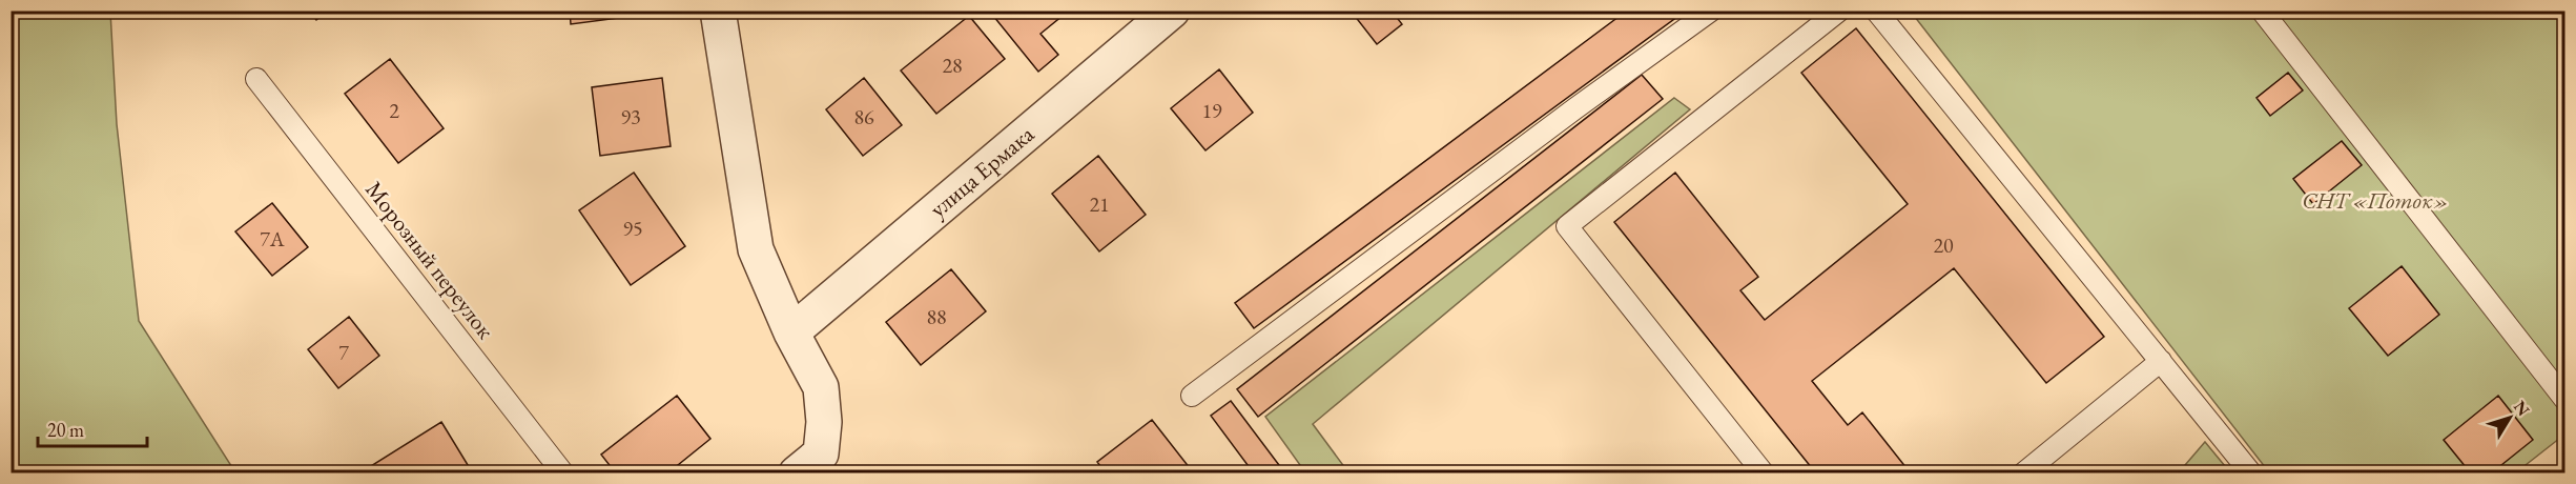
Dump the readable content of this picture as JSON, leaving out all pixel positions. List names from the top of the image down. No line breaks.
{"streets":{"street":["улица Ермака"],"lane":["Морозный переулок"]},"parks":["СНТ «Поток»"],"house_numbers":["28","2","19","93","86","21","95","7А","20","88","7"],"scale_bar":"20 m","north":"top right"}
